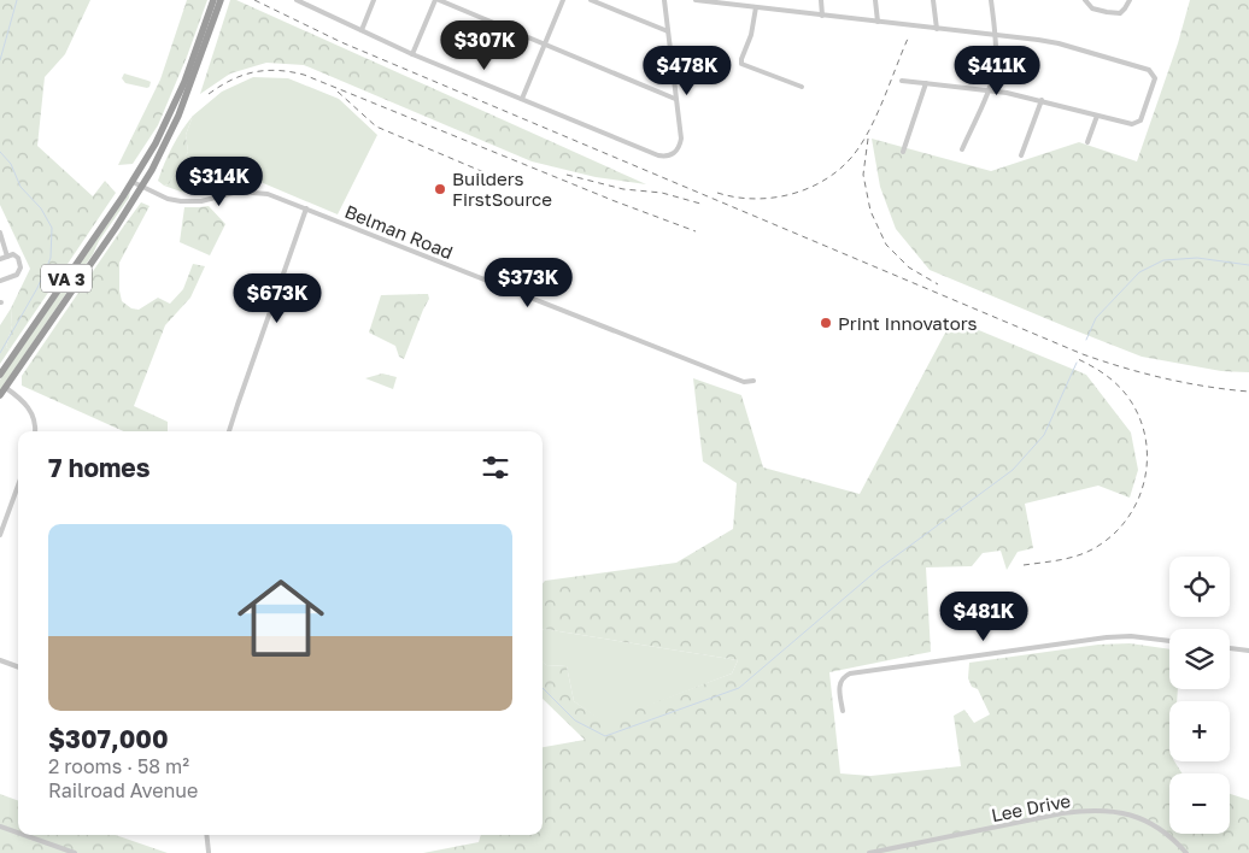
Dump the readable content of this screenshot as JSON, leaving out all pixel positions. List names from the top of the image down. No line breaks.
{"streets":{"highway":["VA 3"],"street":["Belman Road","Lee Drive"]},"crossings":[["Belman Road","VA 3"]],"places":["Builders FirstSource","Print Innovators"],"page":{"price":["$307K","$478K","$411K","$314K","$373K","$673K","$481K"],"heading":"7 homes","list":[{"name":"$307,000","note":"2 rooms · 58 m² · Railroad Avenue"}],"map_buttons":["+","−"]}}
